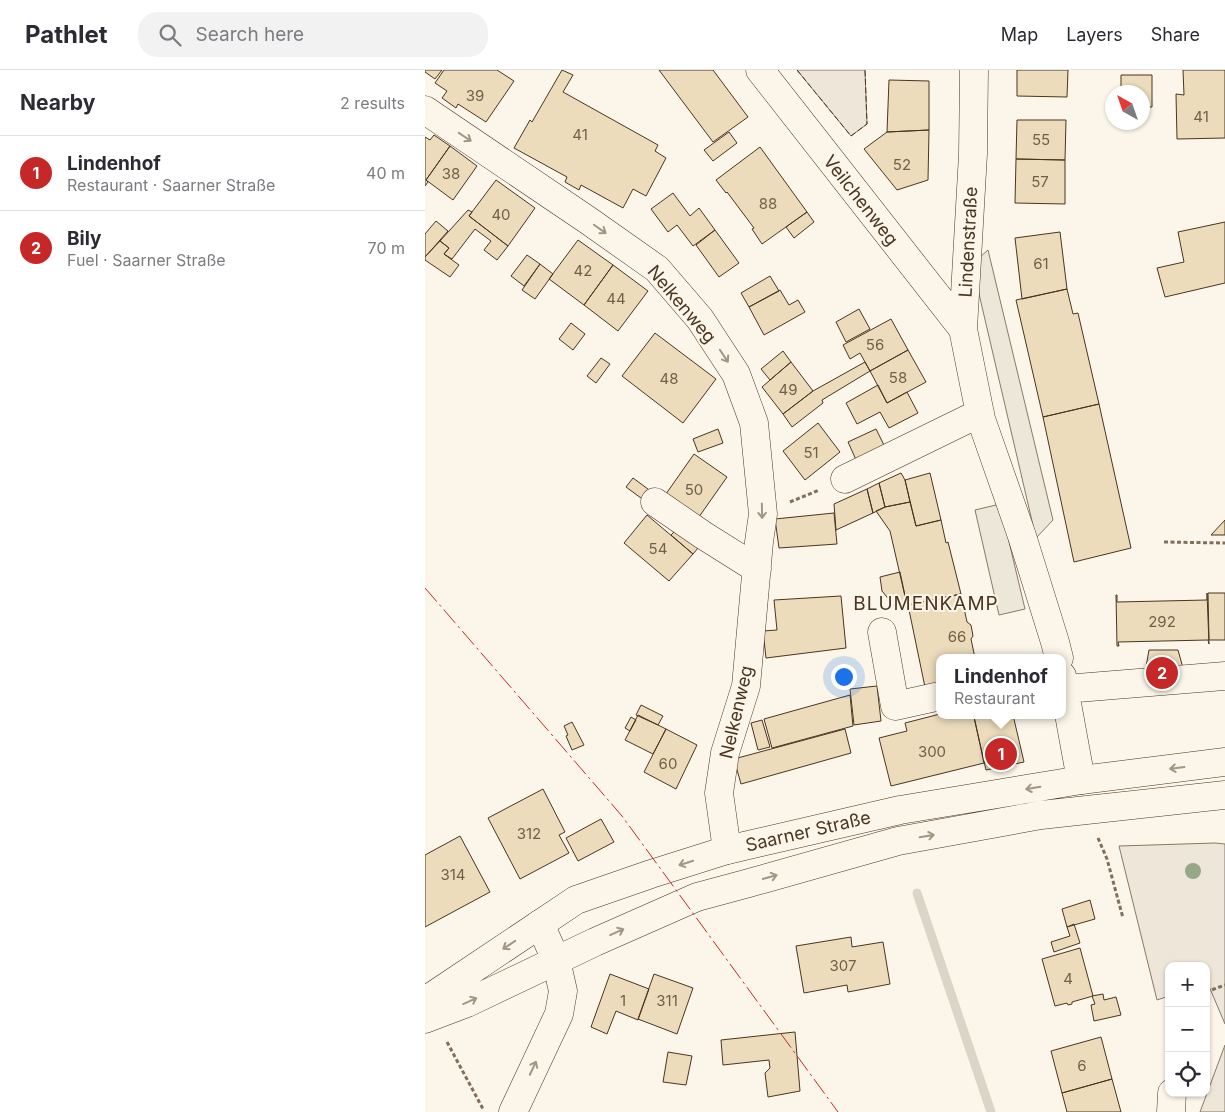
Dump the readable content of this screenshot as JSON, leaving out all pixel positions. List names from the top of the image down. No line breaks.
{"streets":{"street":["Veilchenweg","Lindenstraße","Nelkenweg","Saarner Straße"]},"crossings":[["Veilchenweg","Lindenstraße"],["Nelkenweg","Saarner Straße"]],"one_way":["Nelkenweg"],"districts":["BLUMENKAMP"],"house_numbers":["39","41","41","55","52","38","57","88","40","61","42","44","56","58","48","49","51","50","54","292","66","300","60","312","314","307","4","1","311","6"],"north":"top left","page":{"header":"Pathlet","search":"Search here","nav":["Map","Layers","Share"],"heading":["Nearby","2 results"],"list":[{"mark":"1","name":"Lindenhof","note":"Restaurant · Saarner Straße","value":"40 m"},{"mark":"2","name":"Bily","note":"Fuel · Saarner Straße","value":"70 m"}],"popup":["Lindenhof","Restaurant"],"pins":["2","1"],"map_buttons":["+","−"]}}
